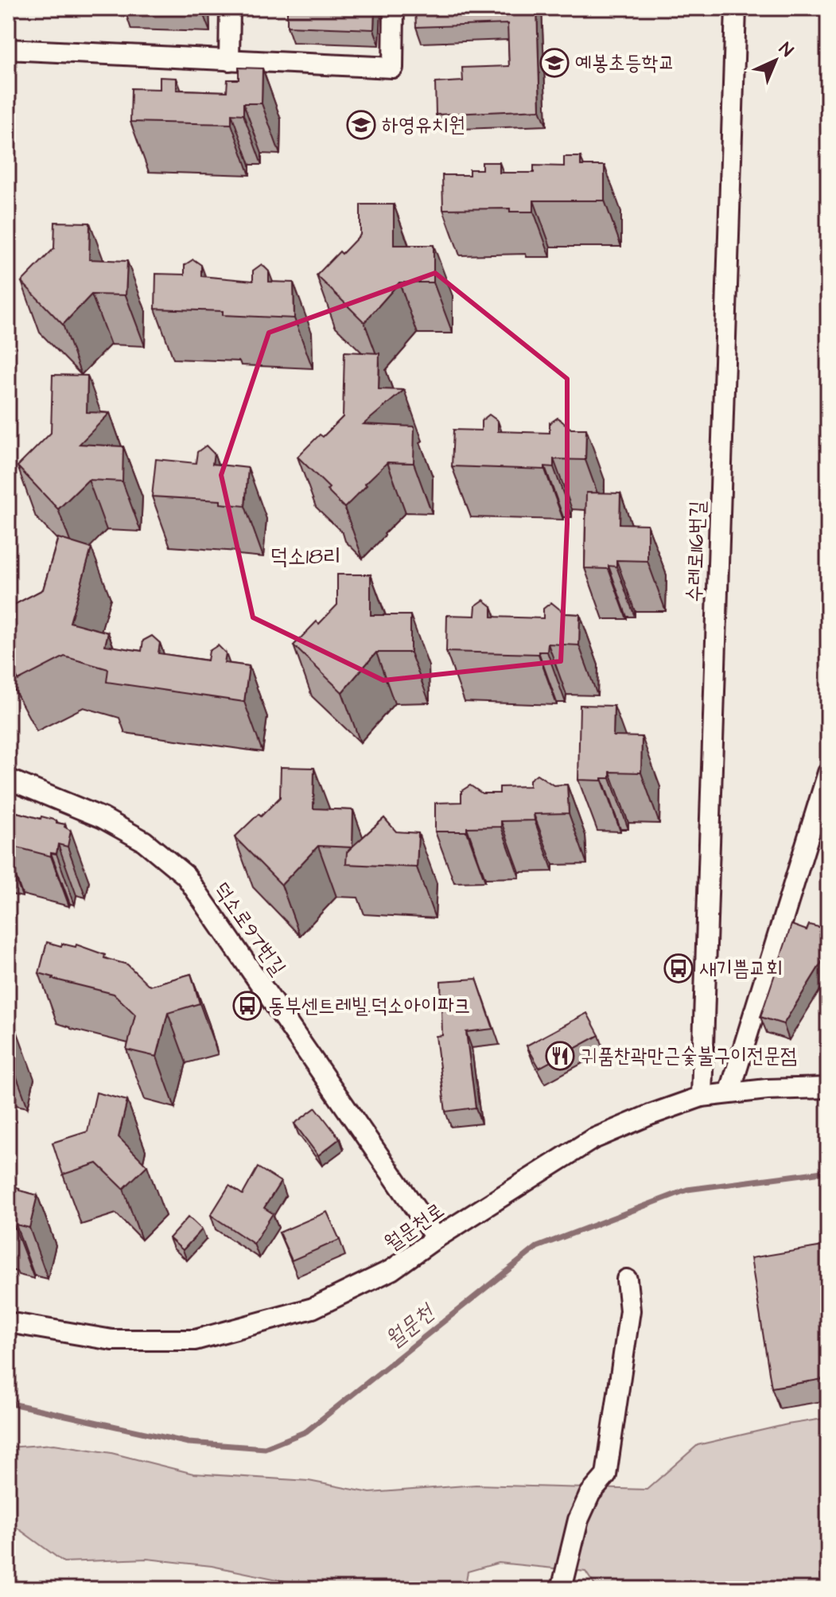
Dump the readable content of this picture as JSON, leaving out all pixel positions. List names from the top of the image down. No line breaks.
{"streets":{"street":["수레로116번길","덕소로97번길","월문천로"]},"crossings":[["수레로116번길","월문천로"],["덕소로97번길","월문천로"]],"districts":["덕소18리"],"water":["월문천"],"places":{"school or university":["예봉초등학교","하영유치원"],"bus stop":["새기쁨교회","동부센트레빌.덕소아이파크"],"restaurant":["귀품찬곽만근숯불구이전문점"]},"north":"top right"}
